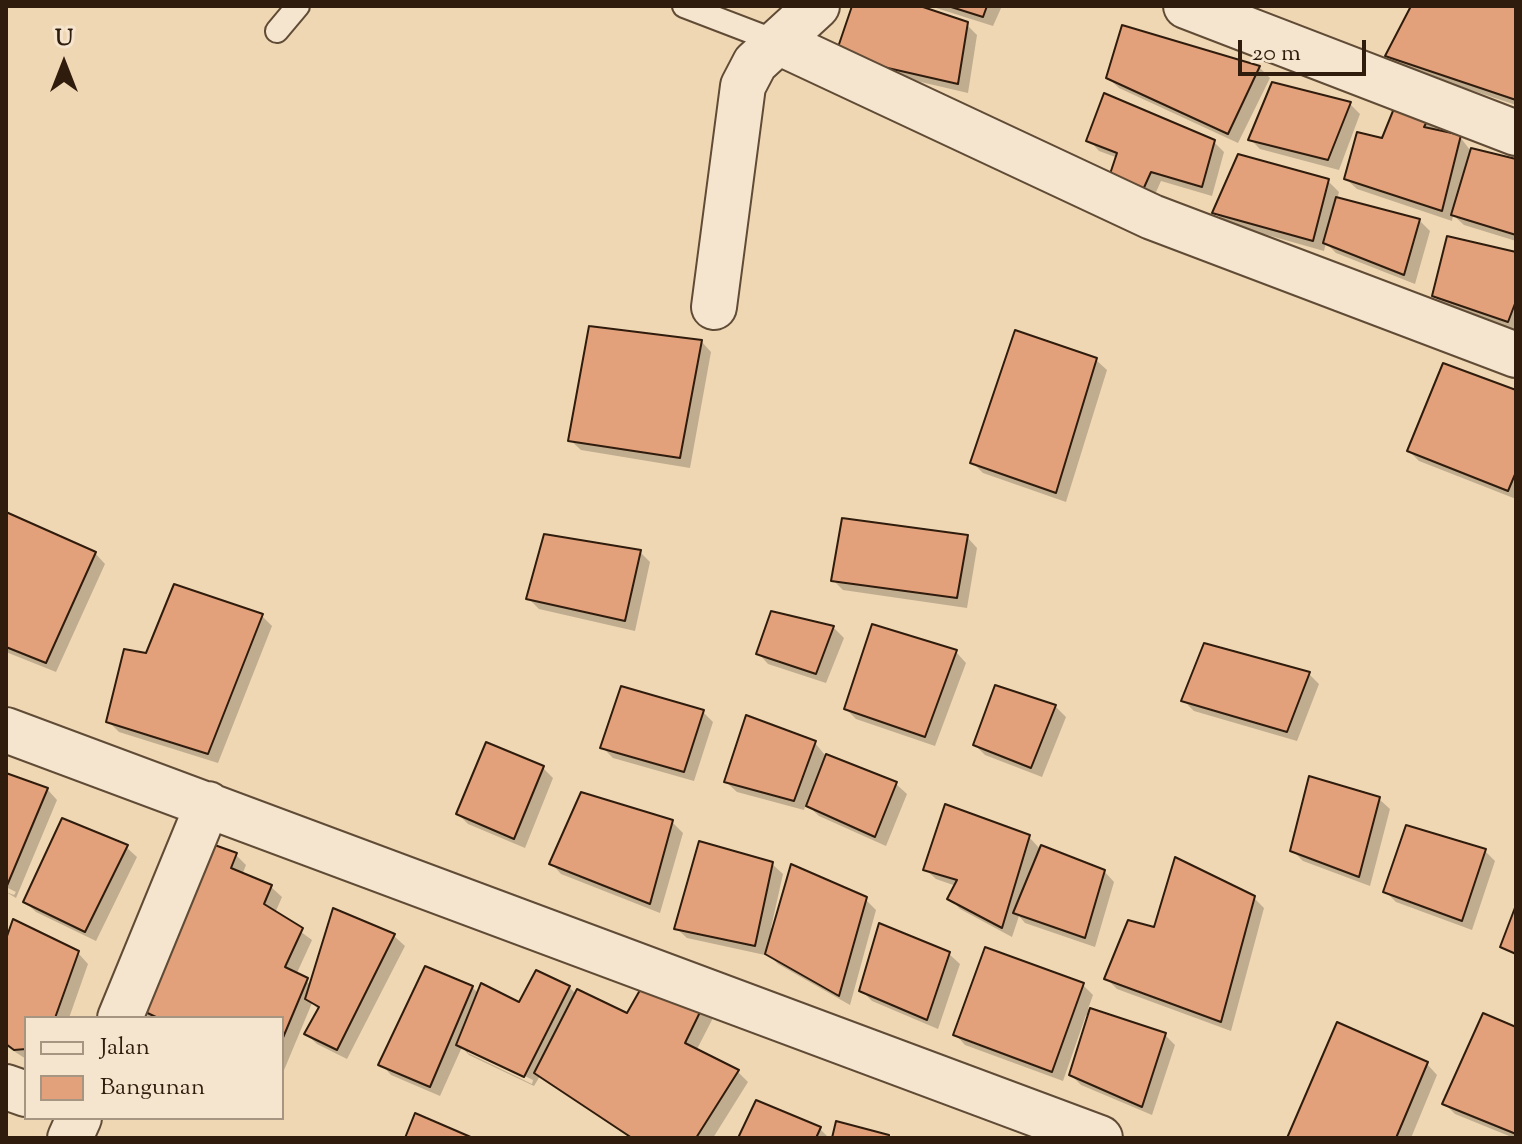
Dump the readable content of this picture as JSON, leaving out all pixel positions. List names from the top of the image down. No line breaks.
{"legend":["Jalan","Bangunan"],"scale_bar":"20 m","north":"top"}
